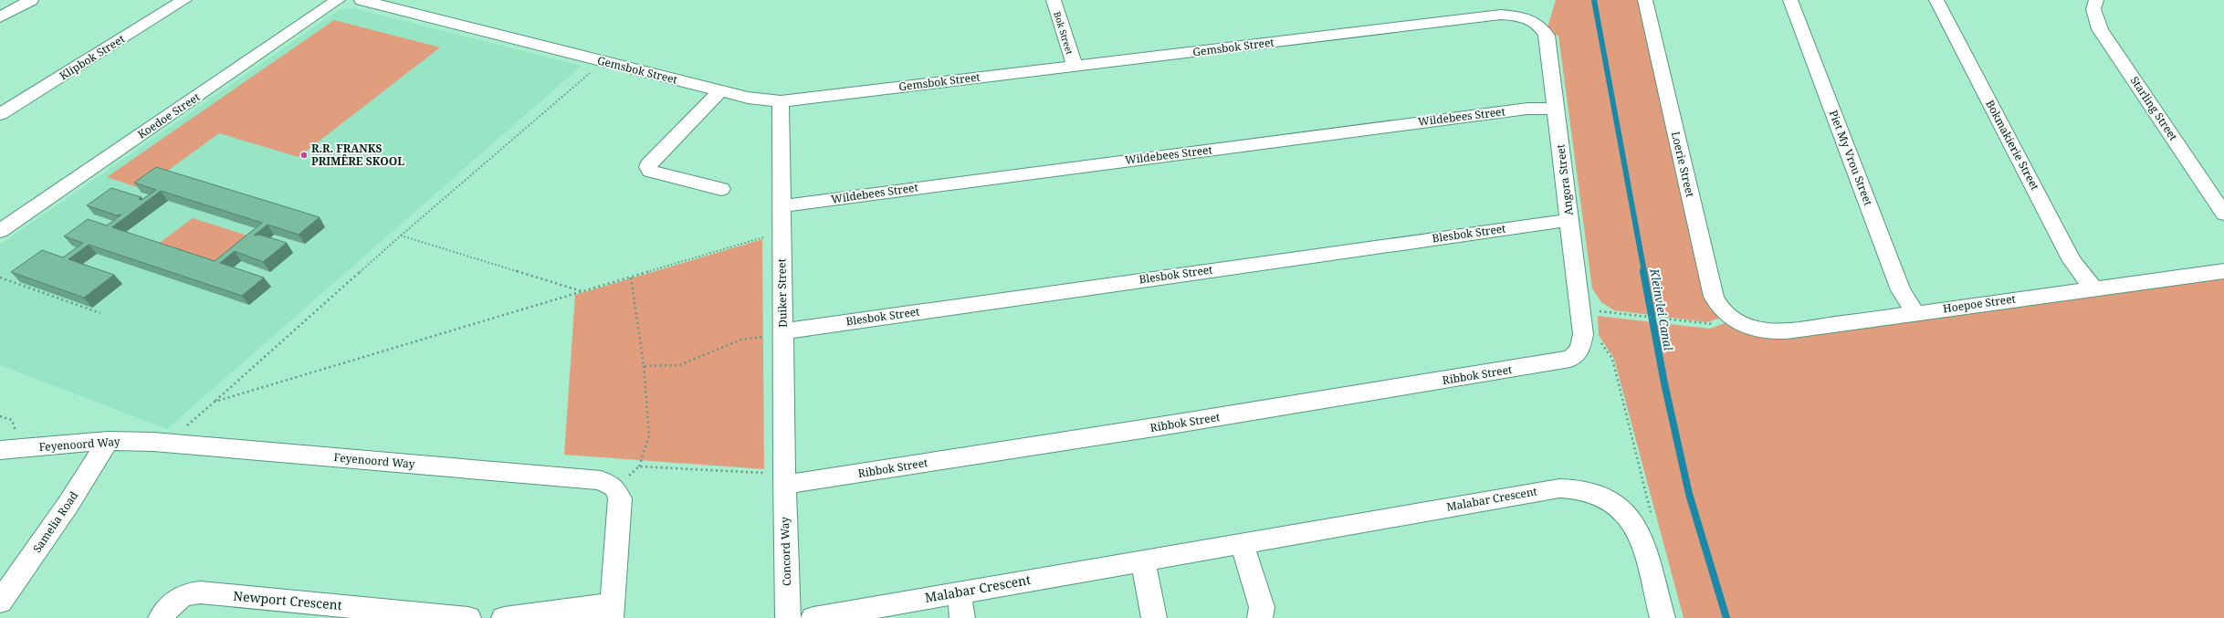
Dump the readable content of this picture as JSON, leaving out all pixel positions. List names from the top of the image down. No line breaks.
{"streets":{"street":["Bok Street","Gemsbok Street","Klipbok Street","Starling Street","Koedoe Street","Wildebees Street","Bokmakierie Street","Piet My Vrou Street","Loerie Street","Angora Street","Blesbok Street","Duiker Street","Hoepoe Street","Ribbok Street","Feyenoord Way","Malabar Crescent","Samelia Road","Concord Way","Newport Crescent"]},"crossings":[["Bok Street","Gemsbok Street"],["Gemsbok Street","Angora Street"],["Gemsbok Street","Duiker Street"],["Wildebees Street","Angora Street"],["Wildebees Street","Duiker Street"],["Bokmakierie Street","Hoepoe Street"],["Piet My Vrou Street","Hoepoe Street"],["Loerie Street","Hoepoe Street"],["Angora Street","Blesbok Street"],["Angora Street","Ribbok Street"],["Blesbok Street","Duiker Street"],["Duiker Street","Ribbok Street"],["Duiker Street","Concord Way"],["Ribbok Street","Concord Way"],["Feyenoord Way","Samelia Road"]],"water":["Kleinvlei Canal"],"places":["R.R. FRANKS PRIMÊRE SKOOL"]}
